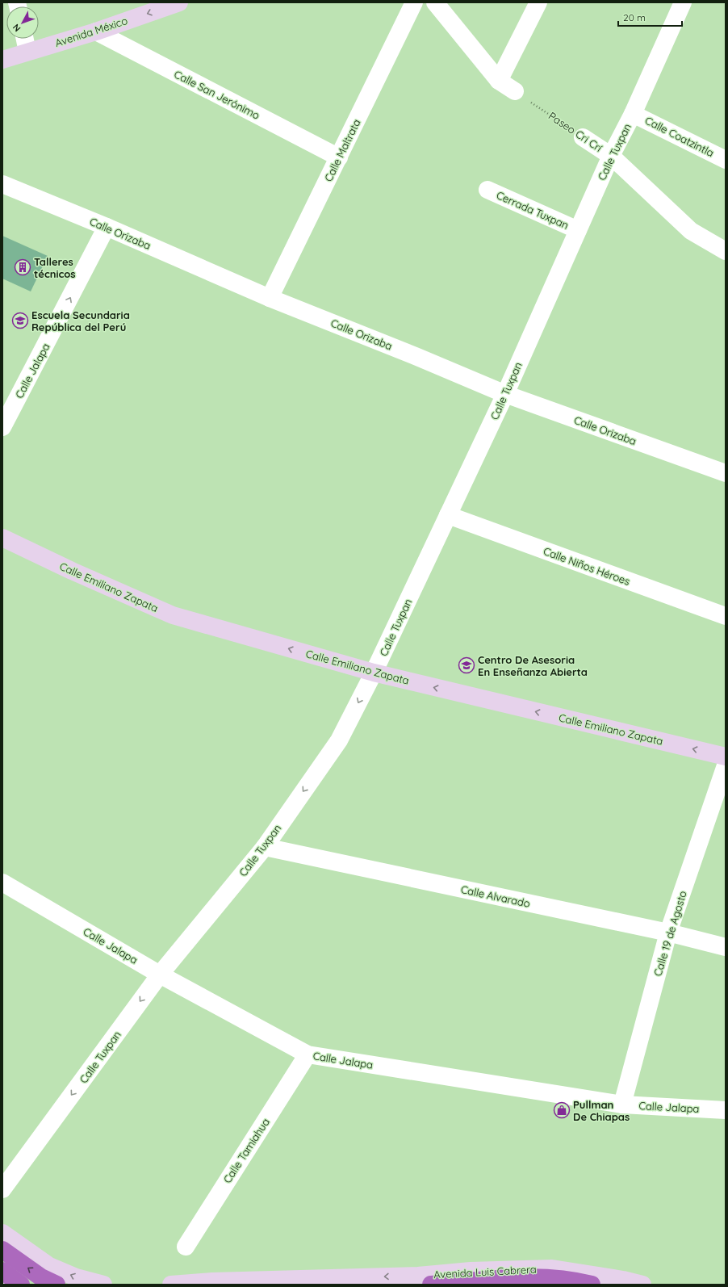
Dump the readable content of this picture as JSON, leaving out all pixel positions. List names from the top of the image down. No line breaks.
{"streets":{"street":["Avenida México","Calle San Jerónimo","Paseo Cri Crí","Calle Coatzintla","Calle Maltrata","Calle Tuxpan","Cerrada Tuxpan","Calle Orizaba","Calle Jalapa","Calle Niños Héroes","Calle Emiliano Zapata","Calle Alvarado","Calle 19 de Agosto","Calle Tamiahua","Avenida Luis Cabrera"]},"crossings":[["Avenida México","Calle San Jerónimo"],["Calle San Jerónimo","Calle Maltrata"],["Paseo Cri Crí","Calle Tuxpan"],["Calle Coatzintla","Calle Tuxpan"],["Calle Maltrata","Calle Orizaba"],["Calle Tuxpan","Cerrada Tuxpan"],["Calle Tuxpan","Calle Orizaba"],["Calle Tuxpan","Calle Jalapa"],["Calle Tuxpan","Calle Niños Héroes"],["Calle Tuxpan","Calle Emiliano Zapata"],["Calle Tuxpan","Calle Alvarado"],["Calle Orizaba","Calle Jalapa"],["Calle Jalapa","Calle 19 de Agosto"],["Calle Jalapa","Calle Tamiahua"],["Calle Alvarado","Calle 19 de Agosto"]],"one_way":["Avenida México","Calle Emiliano Zapata","Avenida Luis Cabrera"],"places":{"building":["Talleres técnicos"],"school or university":["Escuela Secundaria República del Perú","Centro De Asesoria En Enseñanza Abierta"],"shop":["Pullman De Chiapas"]},"scale_bar":"20 m","north":"bottom left"}
